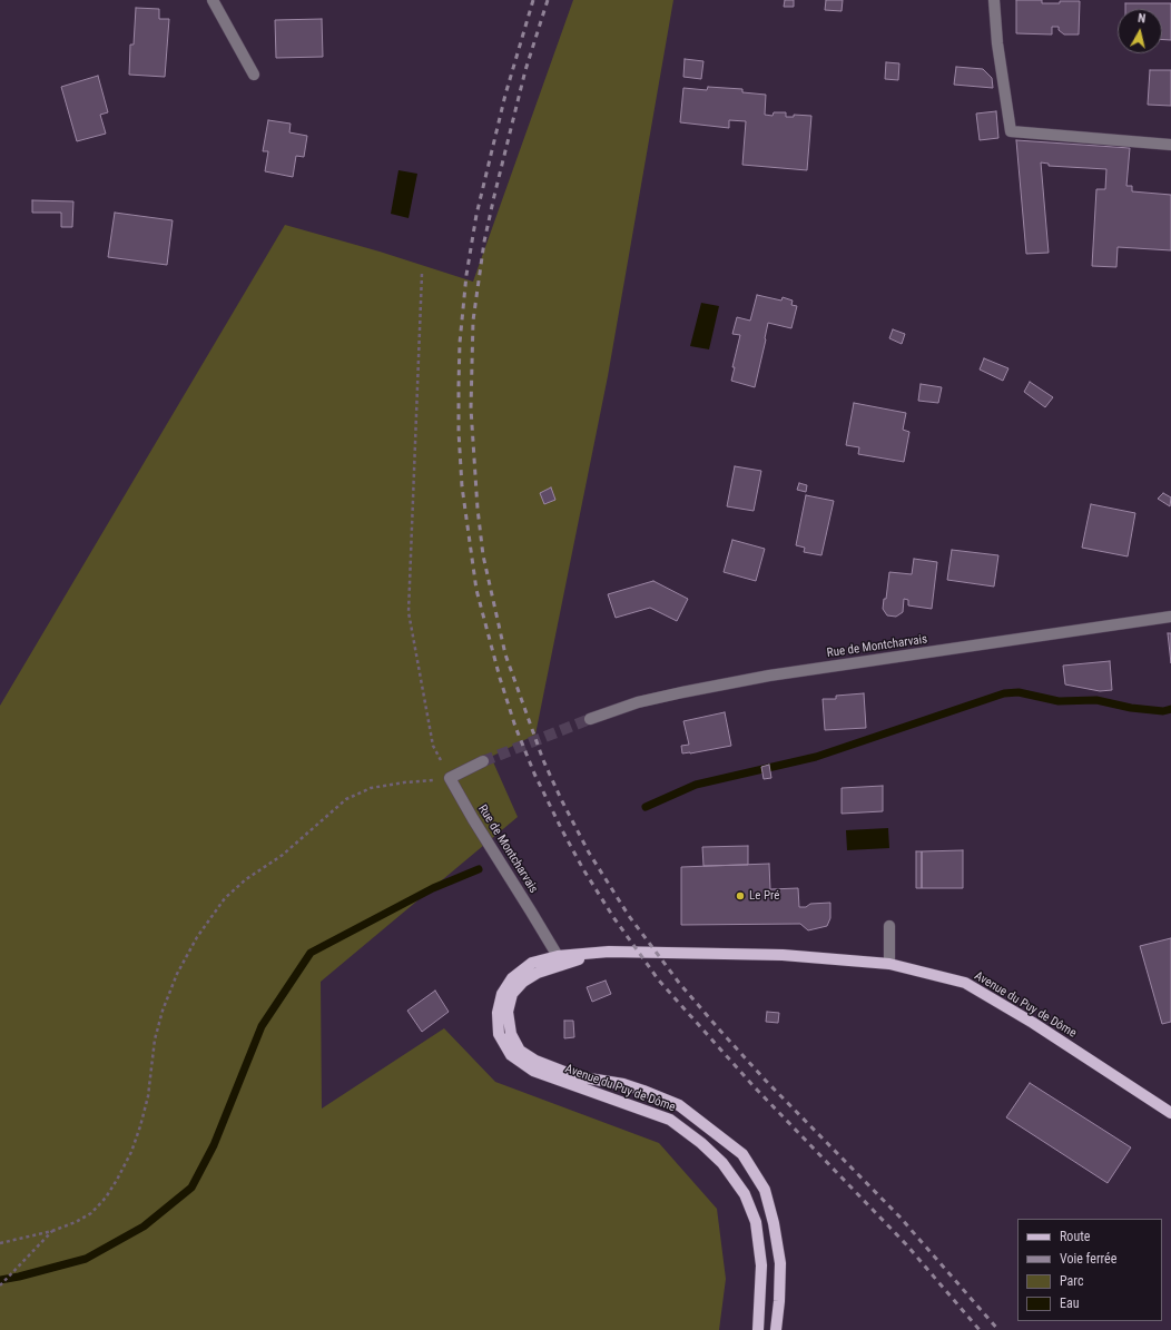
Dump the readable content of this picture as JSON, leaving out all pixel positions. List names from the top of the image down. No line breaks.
{"streets":{"main road":["Avenue du Puy de Dôme"],"street":["Rue de Montcharvais"]},"crossings":[["Rue de Montcharvais","Avenue du Puy de Dôme"]],"places":["Le Pré"],"legend":["Route","Voie ferrée","Parc","Eau"],"north":"top"}
